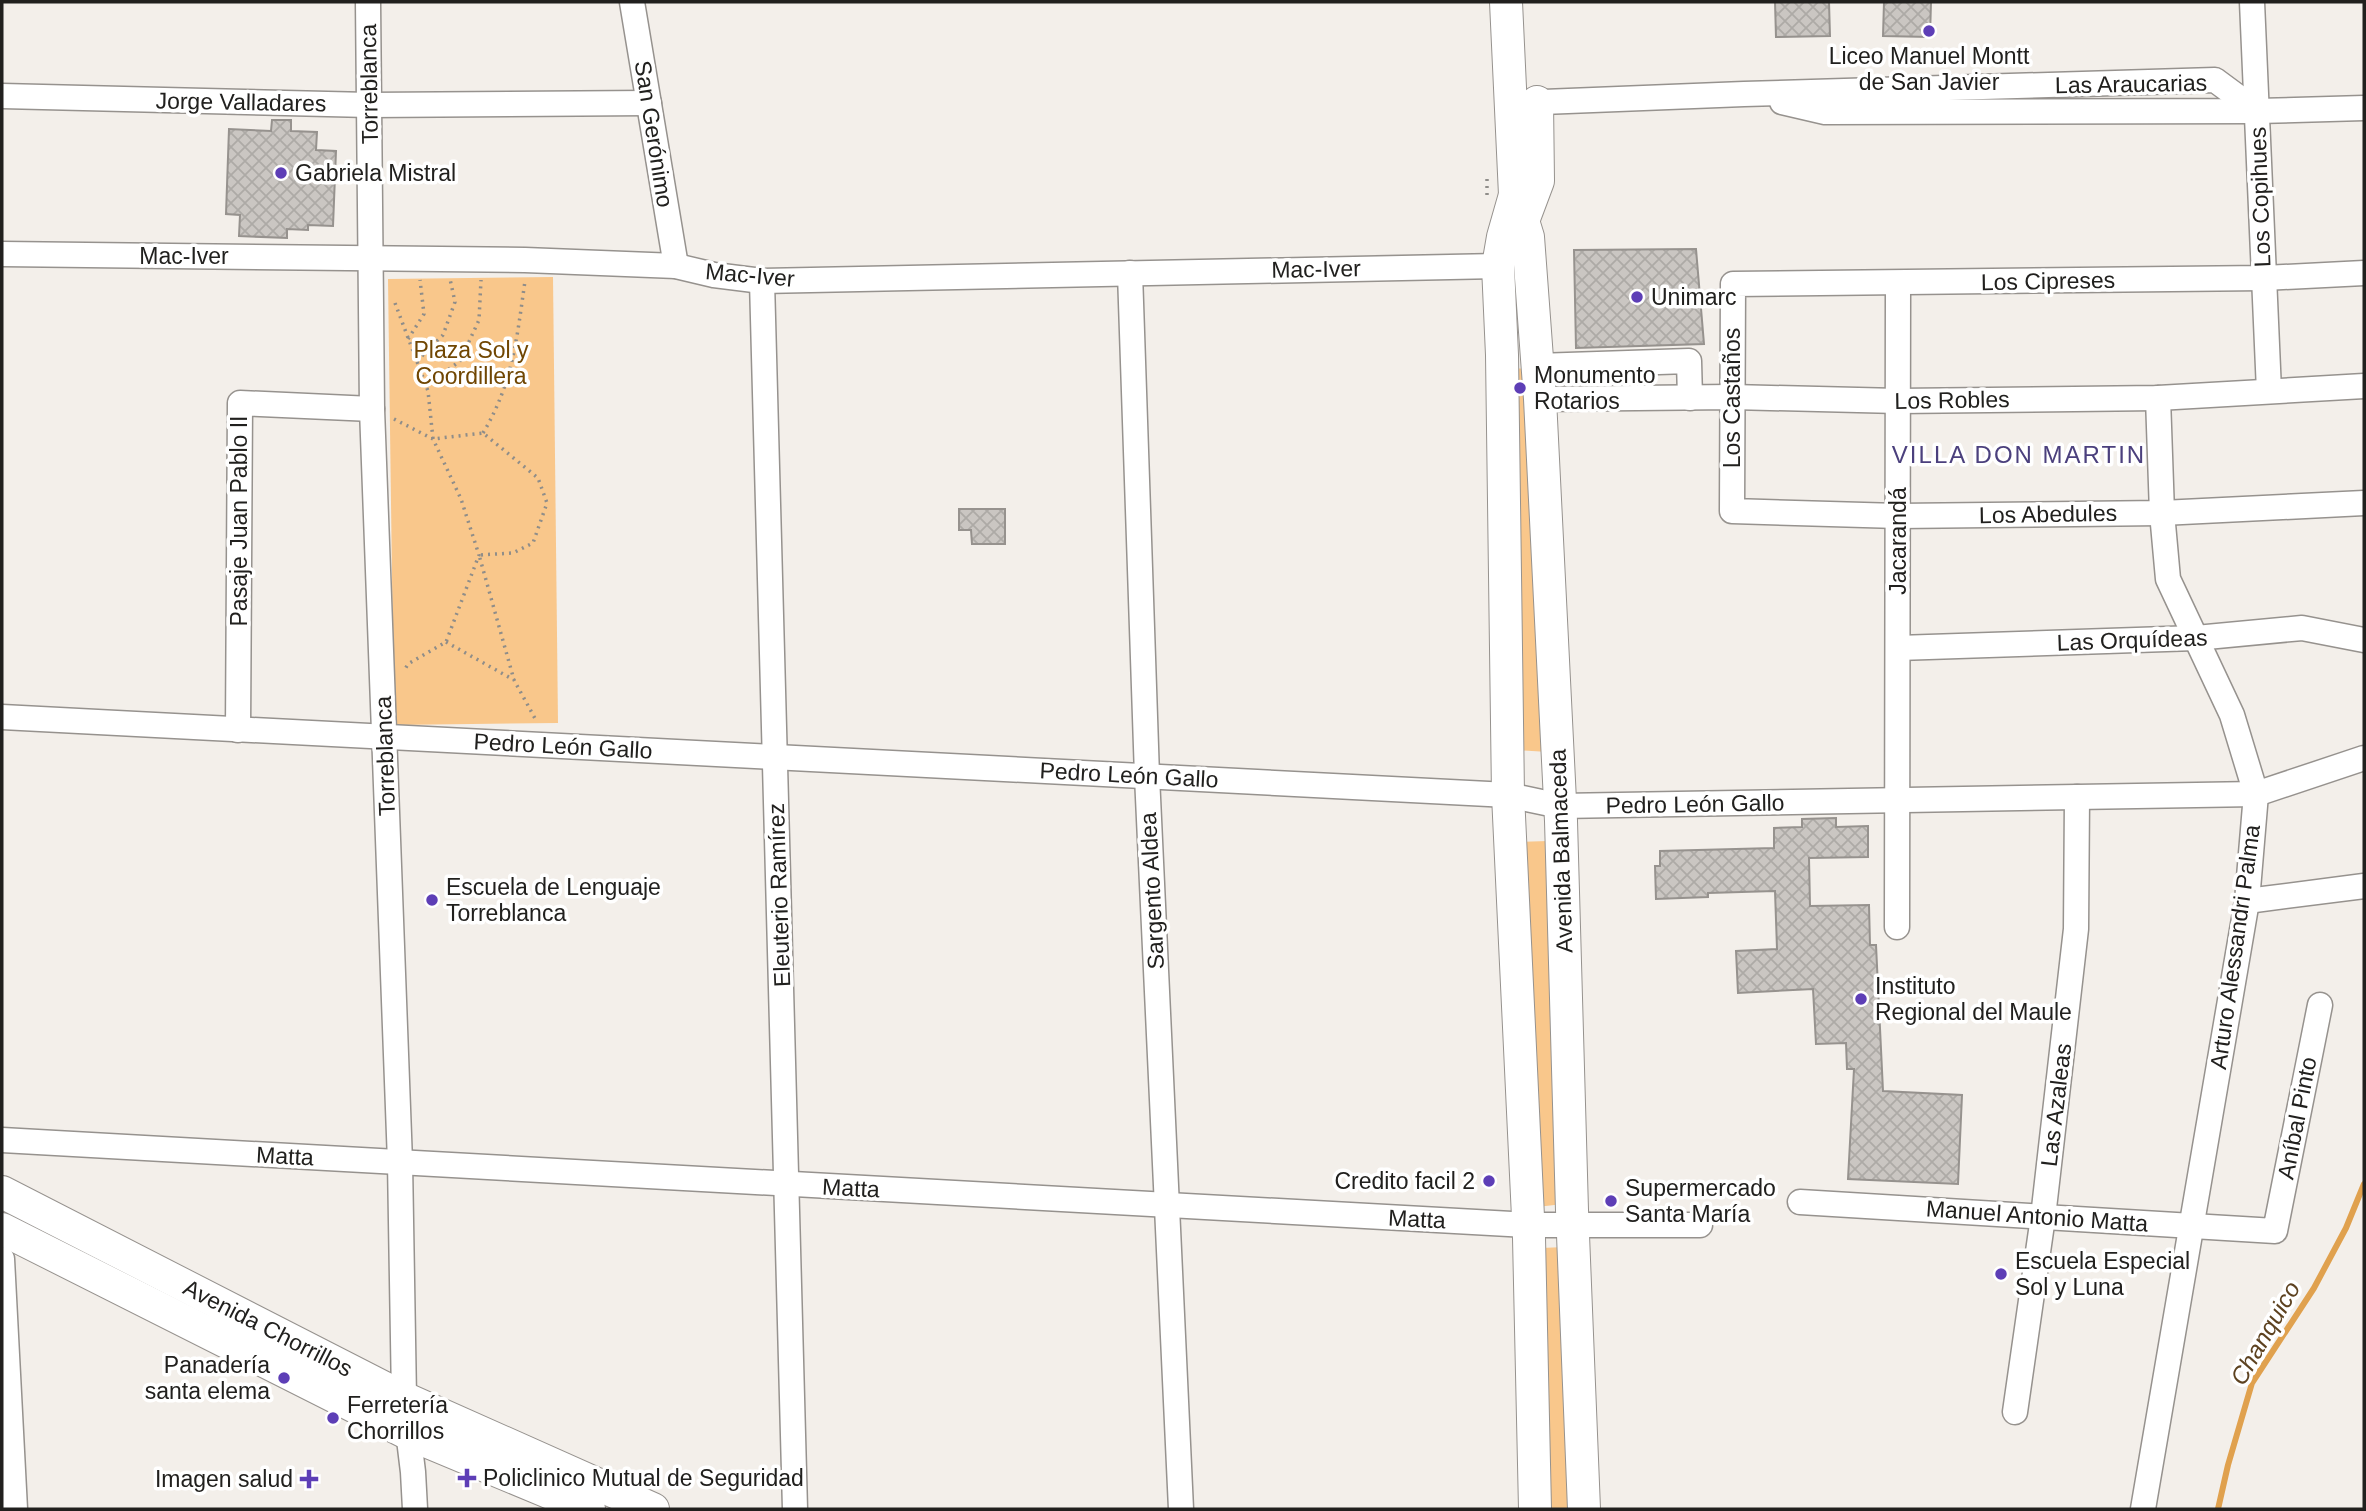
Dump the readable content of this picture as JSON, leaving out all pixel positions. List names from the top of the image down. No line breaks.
{"streets":{"main road":["Avenida Balmaceda","Avenida Chorrillos"],"street":["Torreblanca","Las Araucarias","Jorge Valladares","San Gerónimo","Los Copihues","Mac-Iver","Los Cipreses","Los Castaños","Los Robles","Los Abedules","Pasaje Juan Pablo II","Jacarandá","Las Orquídeas","Pedro León Gallo","Sargento Aldea","Eleuterio Ramírez","Arturo Alessandri Palma","Las Azaleas","Aníbal Pinto","Matta","Manuel Antonio Matta"]},"crossings":[["Torreblanca","Jorge Valladares"],["Torreblanca","Mac-Iver"],["Torreblanca","Pasaje Juan Pablo II"],["Torreblanca","Pedro León Gallo"],["Torreblanca","Matta"],["Torreblanca","Avenida Chorrillos"],["Las Araucarias","Los Copihues"],["Las Araucarias","Avenida Balmaceda"],["Jorge Valladares","San Gerónimo"],["San Gerónimo","Mac-Iver"],["Los Copihues","Los Cipreses"],["Los Copihues","Los Robles"],["Mac-Iver","Avenida Balmaceda"],["Mac-Iver","Sargento Aldea"],["Mac-Iver","Eleuterio Ramírez"],["Los Cipreses","Los Castaños"],["Los Cipreses","Jacarandá"],["Los Castaños","Los Robles"],["Los Castaños","Los Abedules"],["Los Robles","Jacarandá"],["Los Robles","Avenida Balmaceda"],["Los Robles","Arturo Alessandri Palma"],["Los Abedules","Jacarandá"],["Los Abedules","Arturo Alessandri Palma"],["Pasaje Juan Pablo II","Pedro León Gallo"],["Jacarandá","Las Orquídeas"],["Jacarandá","Pedro León Gallo"],["Las Orquídeas","Arturo Alessandri Palma"],["Pedro León Gallo","Avenida Balmaceda"],["Pedro León Gallo","Sargento Aldea"],["Pedro León Gallo","Eleuterio Ramírez"],["Pedro León Gallo","Arturo Alessandri Palma"],["Pedro León Gallo","Las Azaleas"],["Avenida Balmaceda","Matta"],["Sargento Aldea","Matta"],["Eleuterio Ramírez","Matta"],["Arturo Alessandri Palma","Manuel Antonio Matta"],["Las Azaleas","Manuel Antonio Matta"],["Aníbal Pinto","Manuel Antonio Matta"]],"districts":["VILLA DON MARTIN"],"water":["Chanquico"],"parks":["Plaza Sol y Coordillera"],"places":{"other":["Liceo Manuel Montt de San Javier","Gabriela Mistral","Unimarc","Monumento Rotarios","Escuela de Lenguaje Torreblanca","Instituto Regional del Maule","Credito facil 2","Supermercado Santa María","Escuela Especial Sol y Luna","Panadería santa elema","Ferretería Chorrillos"],"health":["Policlinico Mutual de Seguridad","Imagen salud"]}}
